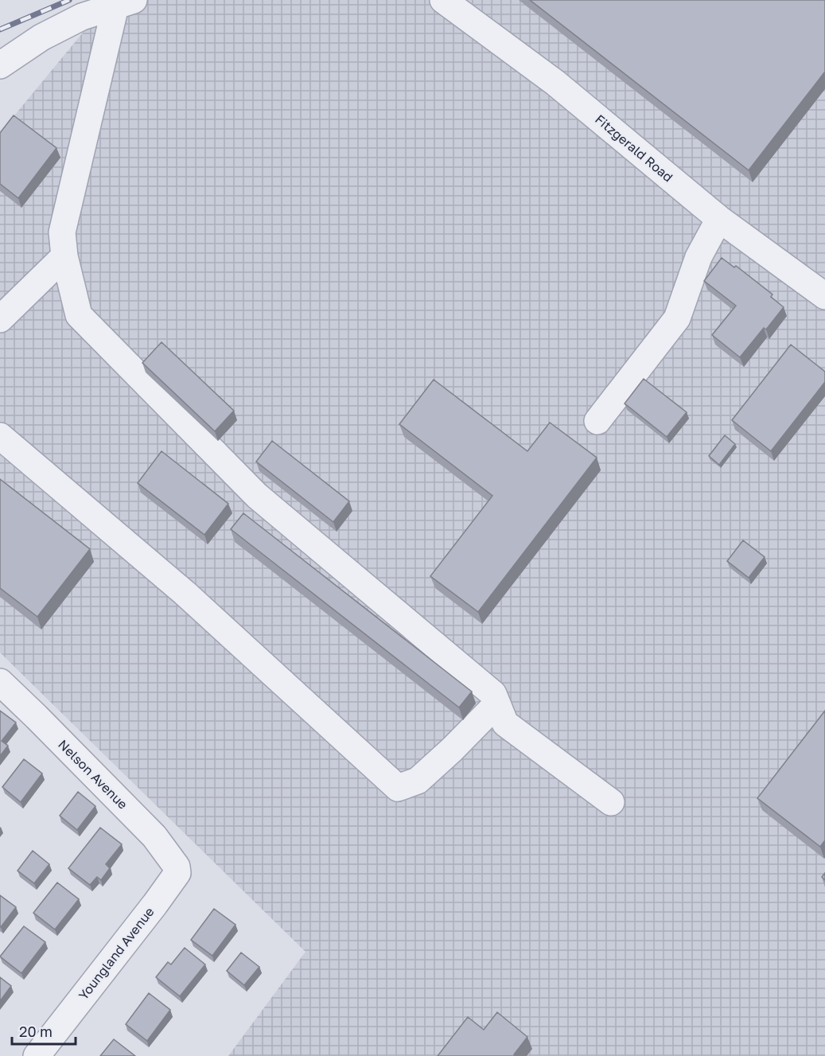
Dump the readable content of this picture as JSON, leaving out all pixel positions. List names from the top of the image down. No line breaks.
{"streets":{"street":["Fitzgerald Road","Nelson Avenue","Youngland Avenue"]},"crossings":[["Nelson Avenue","Youngland Avenue"]],"scale_bar":"20 m"}
